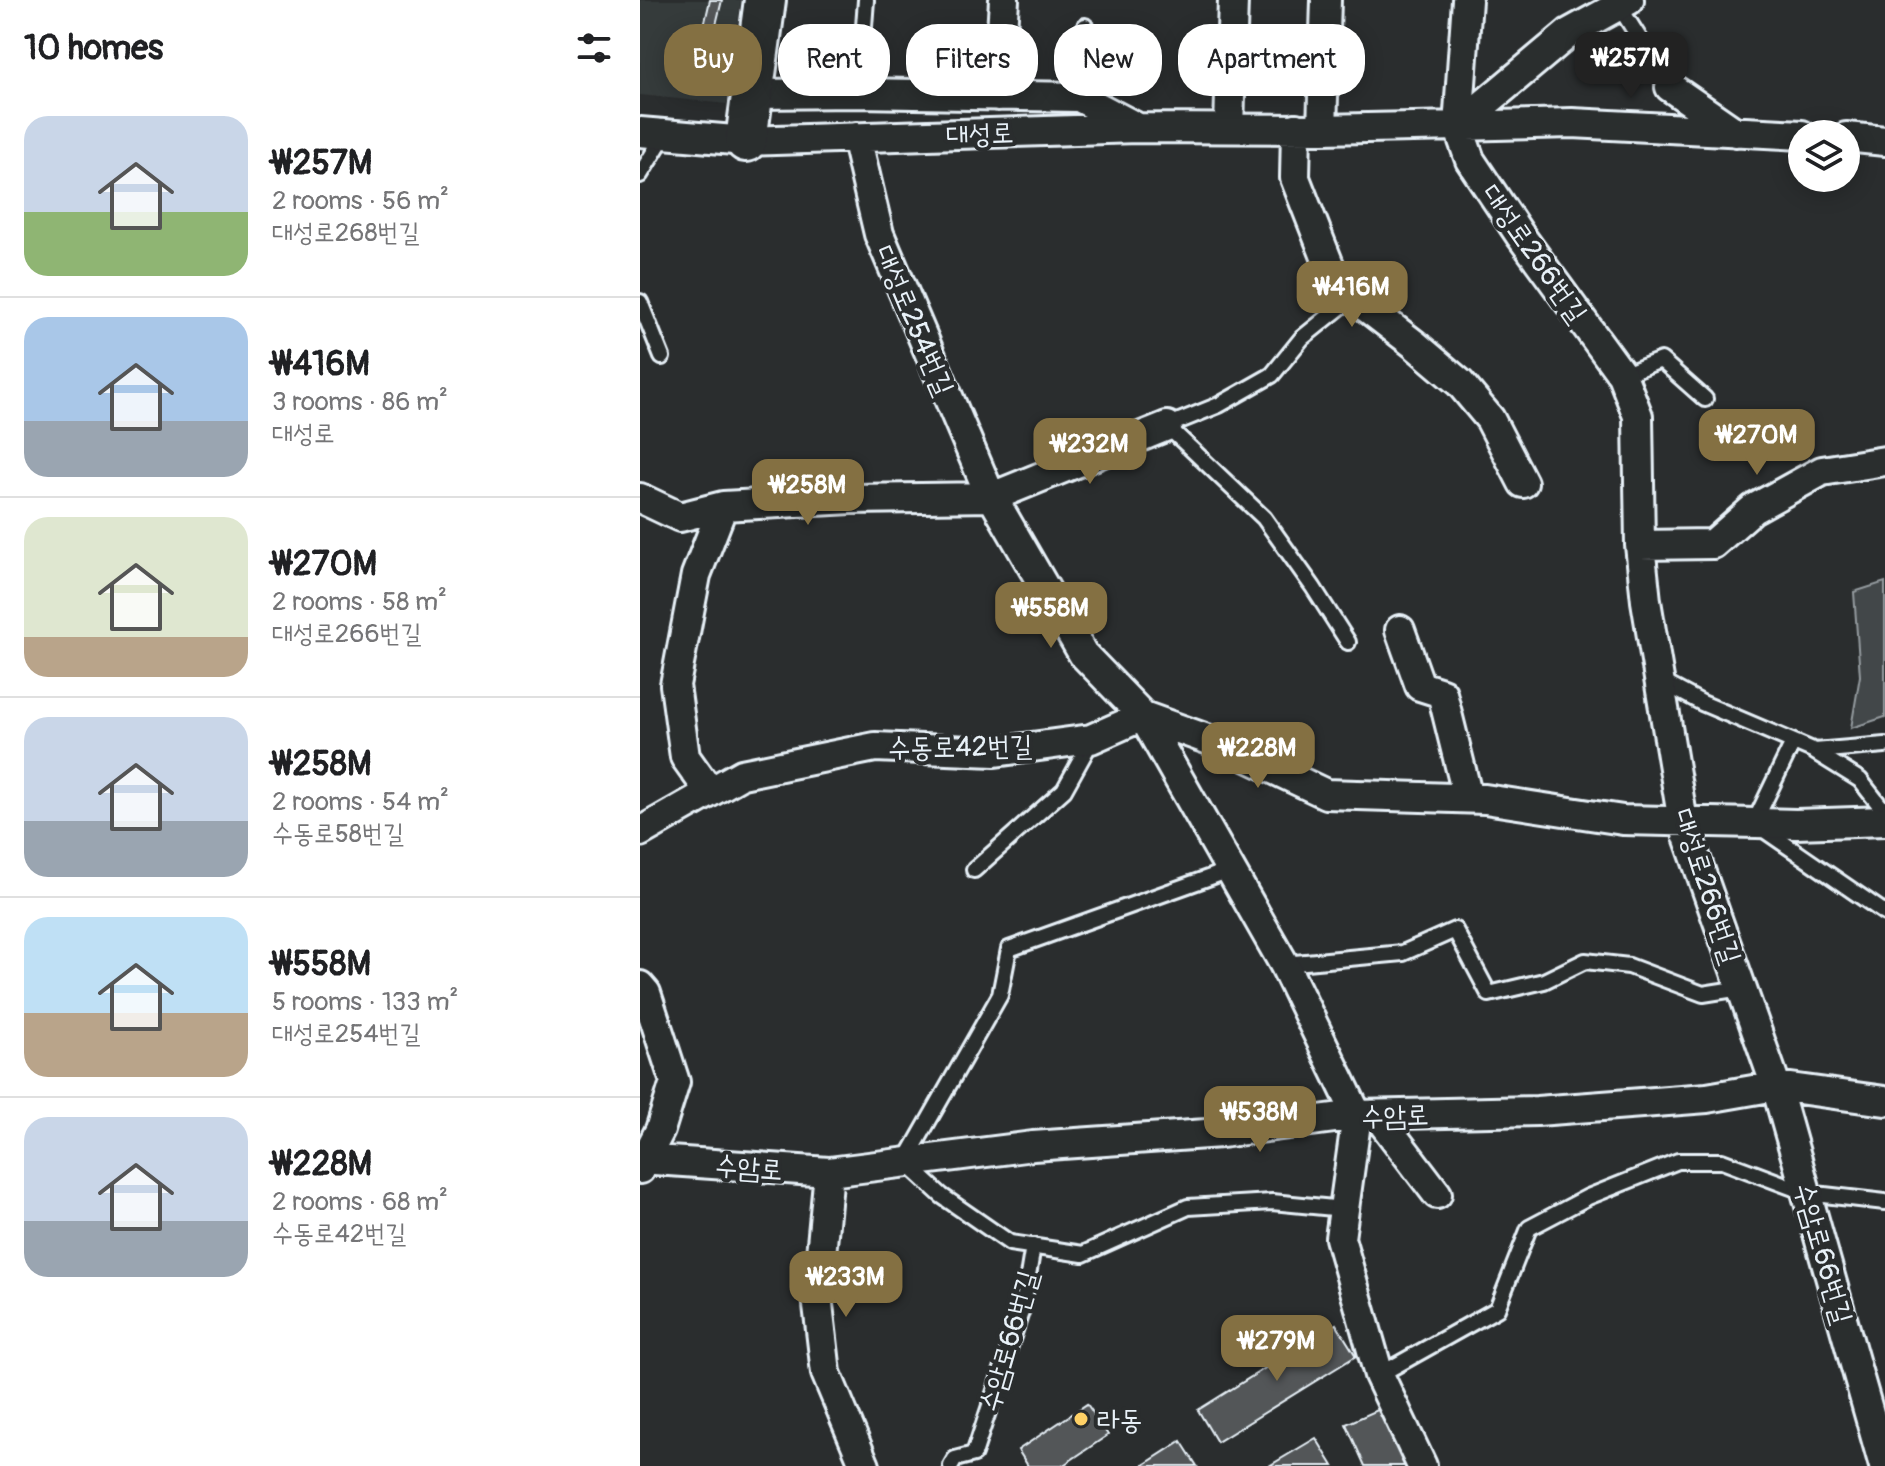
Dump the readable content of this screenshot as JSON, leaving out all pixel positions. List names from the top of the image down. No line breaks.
{"streets":{"street":["대성로","대성로266번길","대성로254번길","수동로42번길","수암로","수암로66번길"]},"crossings":[["대성로","대성로266번길"],["대성로","대성로254번길"],["대성로266번길","수암로"],["대성로266번길","수암로66번길"],["대성로254번길","수동로42번길"],["대성로254번길","수암로"],["수암로","수암로66번길"]],"places":["라동"],"page":{"heading":"10 homes","chip":["Buy","Rent","Filters","New","Apartment"],"price":["₩257M","₩416M","₩270M","₩232M","₩258M","₩558M","₩228M","₩538M","₩233M","₩279M"],"list":[{"name":"₩257M","note":"2 rooms · 56 m² · 대성로268번길"},{"name":"₩416M","note":"3 rooms · 86 m² · 대성로"},{"name":"₩270M","note":"2 rooms · 58 m² · 대성로266번길"},{"name":"₩258M","note":"2 rooms · 54 m² · 수동로58번길"},{"name":"₩558M","note":"5 rooms · 133 m² · 대성로254번길"},{"name":"₩228M","note":"2 rooms · 68 m² · 수동로42번길"}]}}
